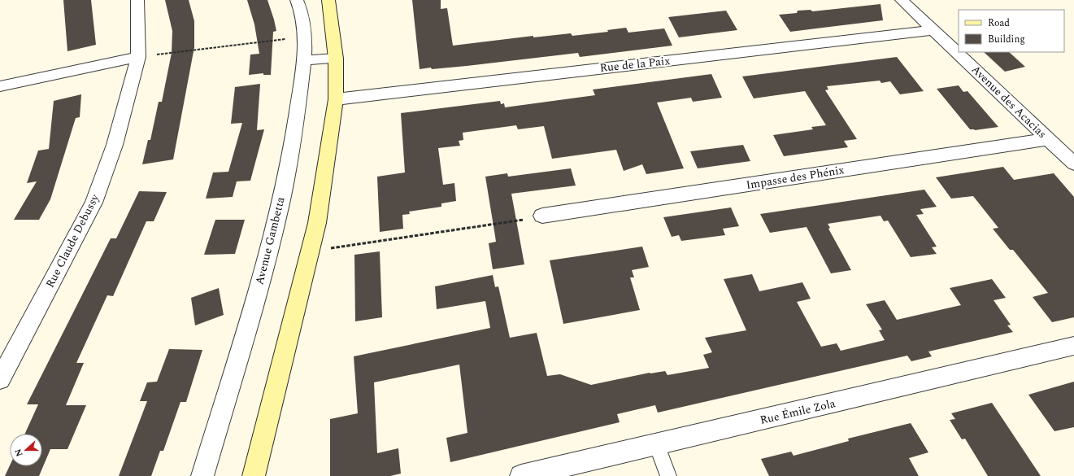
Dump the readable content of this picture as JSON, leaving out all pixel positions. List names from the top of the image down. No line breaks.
{"streets":{"street":["Rue de la Paix","Avenue des Acacias","Impasse des Phénix","Rue Claude Debussy","Avenue Gambetta","Rue Émile Zola"]},"crossings":[["Rue de la Paix","Avenue des Acacias"],["Avenue des Acacias","Impasse des Phénix"]],"legend":["Road","Building"],"north":"left"}
